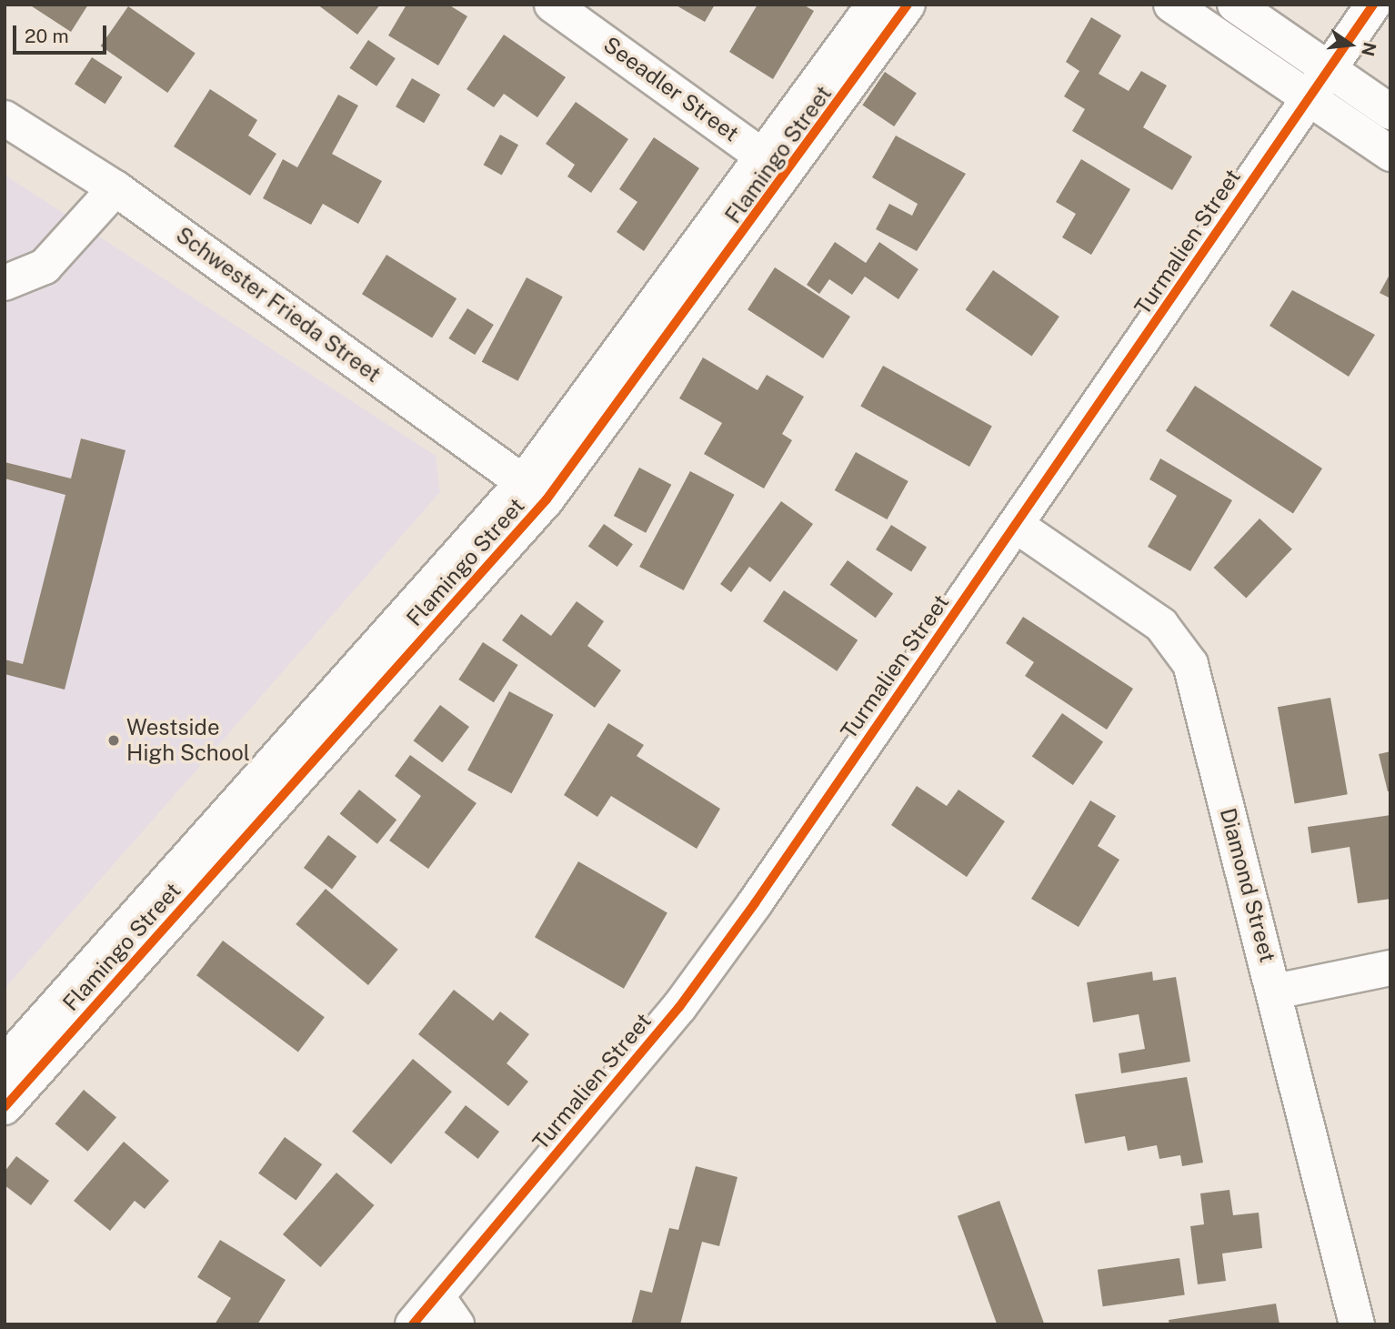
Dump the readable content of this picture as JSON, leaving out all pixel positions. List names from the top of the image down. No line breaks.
{"streets":{"street":["Seeadler Street","Flamingo Street","Turmalien Street","Schwester Frieda Street","Diamond Street"]},"crossings":[["Seeadler Street","Flamingo Street"],["Flamingo Street","Schwester Frieda Street"],["Turmalien Street","Diamond Street"]],"places":["Westside High School"],"scale_bar":"20 m","north":"right"}
